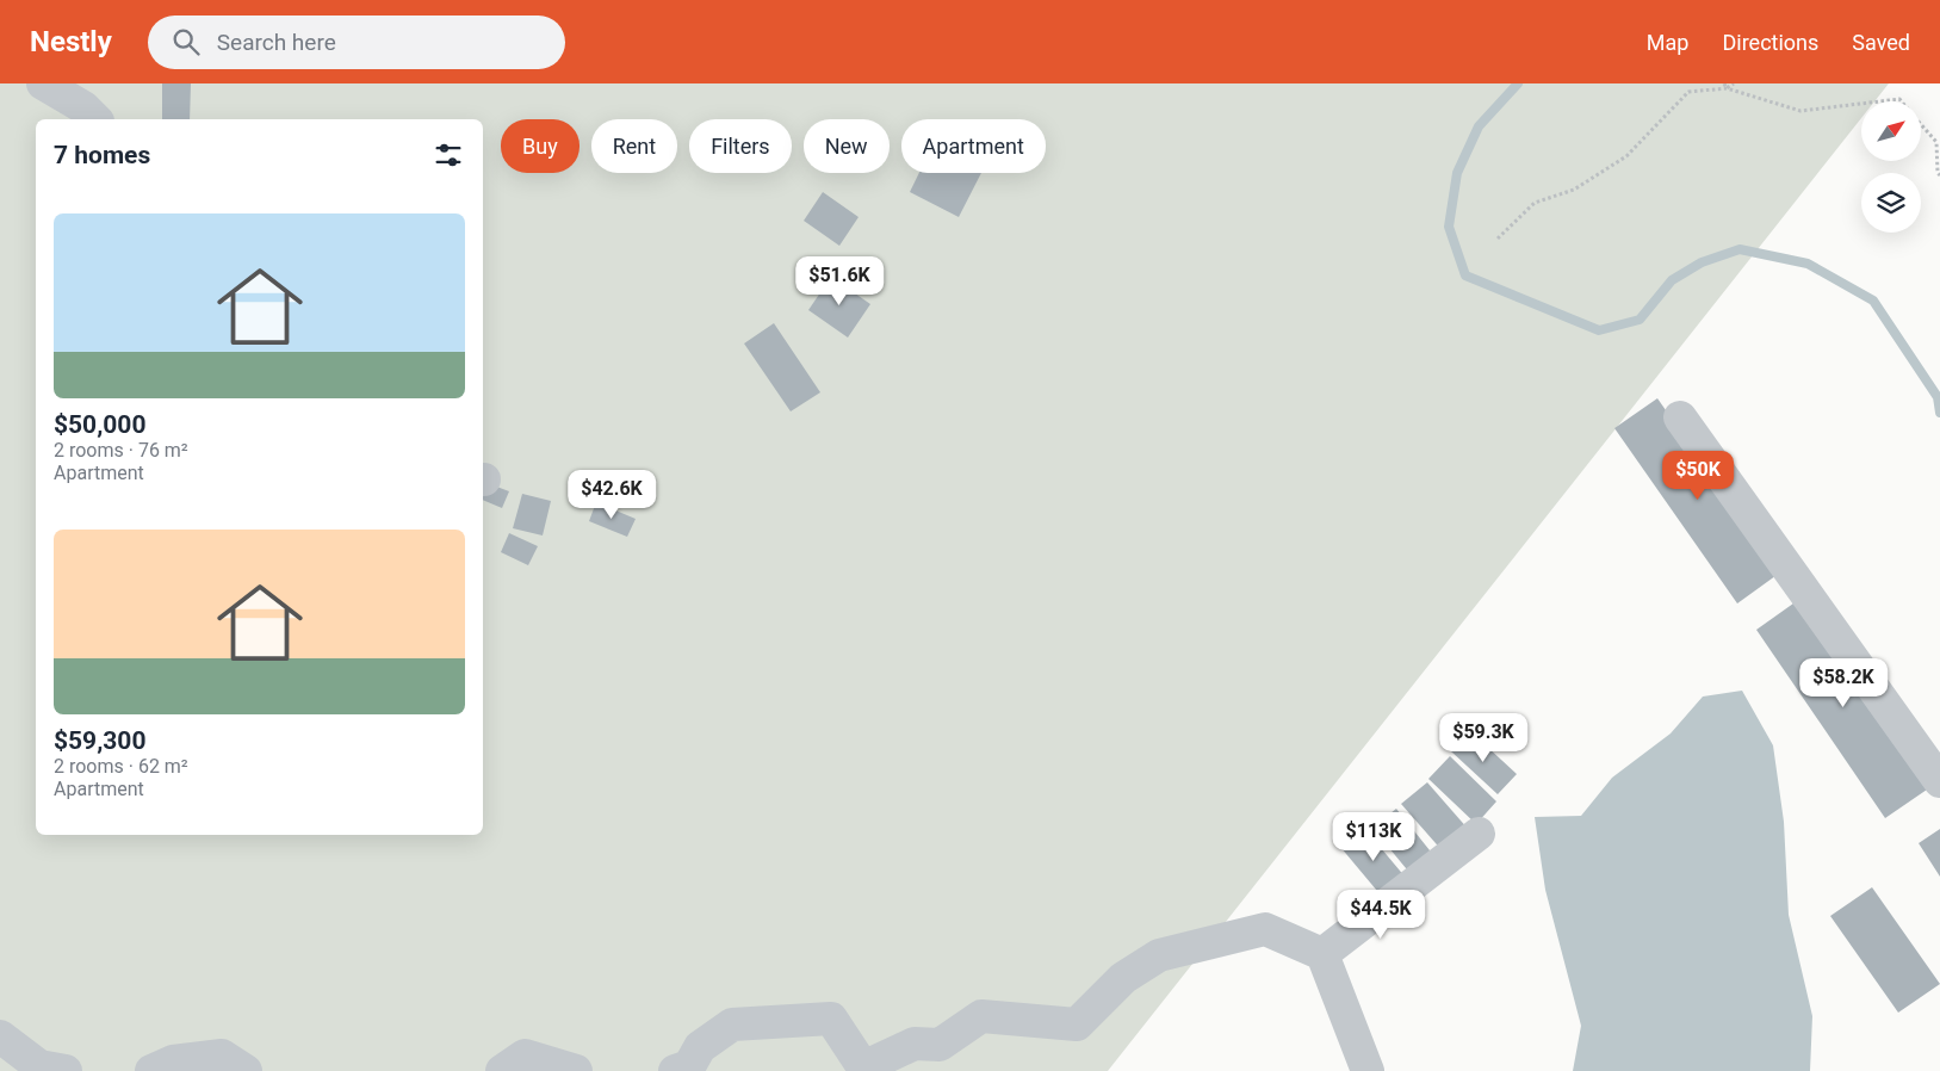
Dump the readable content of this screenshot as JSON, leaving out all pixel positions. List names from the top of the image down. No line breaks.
{"north":"top right","page":{"header":"Nestly","search":"Search here","nav":["Map","Directions","Saved"],"chip":["Buy","Rent","Filters","New","Apartment"],"heading":"7 homes","list":[{"name":"$50,000","note":"2 rooms · 76 m² · Apartment"},{"name":"$59,300","note":"2 rooms · 62 m² · Apartment"}],"price":["$51.6K","$50K","$42.6K","$58.2K","$59.3K","$113K","$44.5K"]}}
